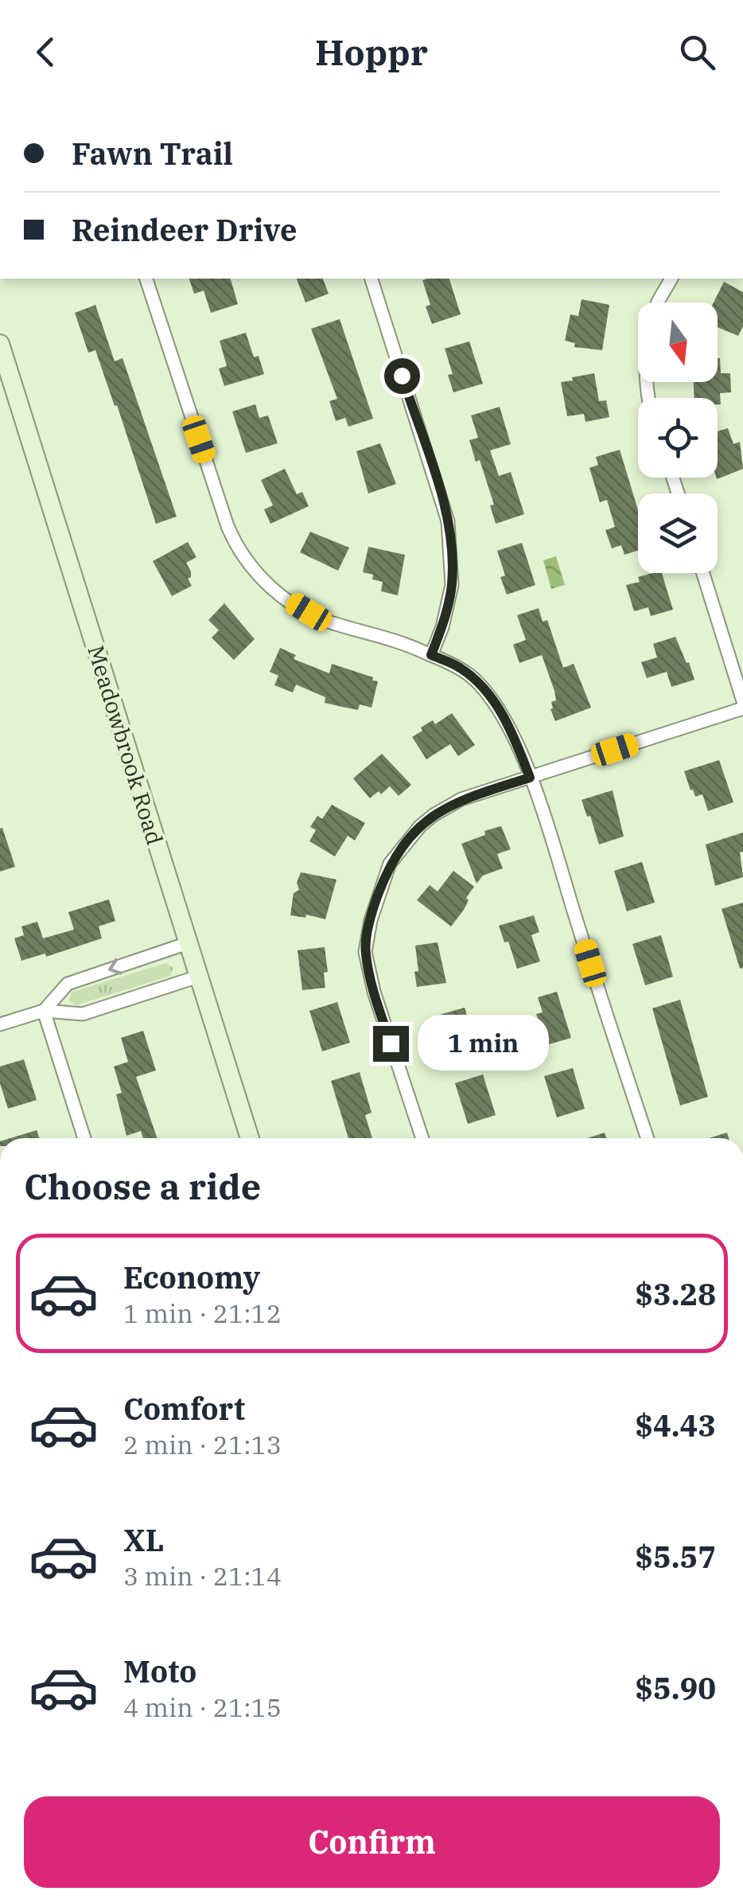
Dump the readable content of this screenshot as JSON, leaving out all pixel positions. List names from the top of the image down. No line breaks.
{"streets":{"street":["Meadowbrook Road"]},"north":"bottom","page":{"header":"Hoppr","banner":["Fawn Trail","Reindeer Drive"],"bubble":"1 min","heading":"Choose a ride","list":[{"name":"Economy","note":"1 min · 21:12","value":"$3.28"},{"name":"Comfort","note":"2 min · 21:13","value":"$4.43"},{"name":"XL","note":"3 min · 21:14","value":"$5.57"},{"name":"Moto","note":"4 min · 21:15","value":"$5.90"}],"buttons":"Confirm"}}
